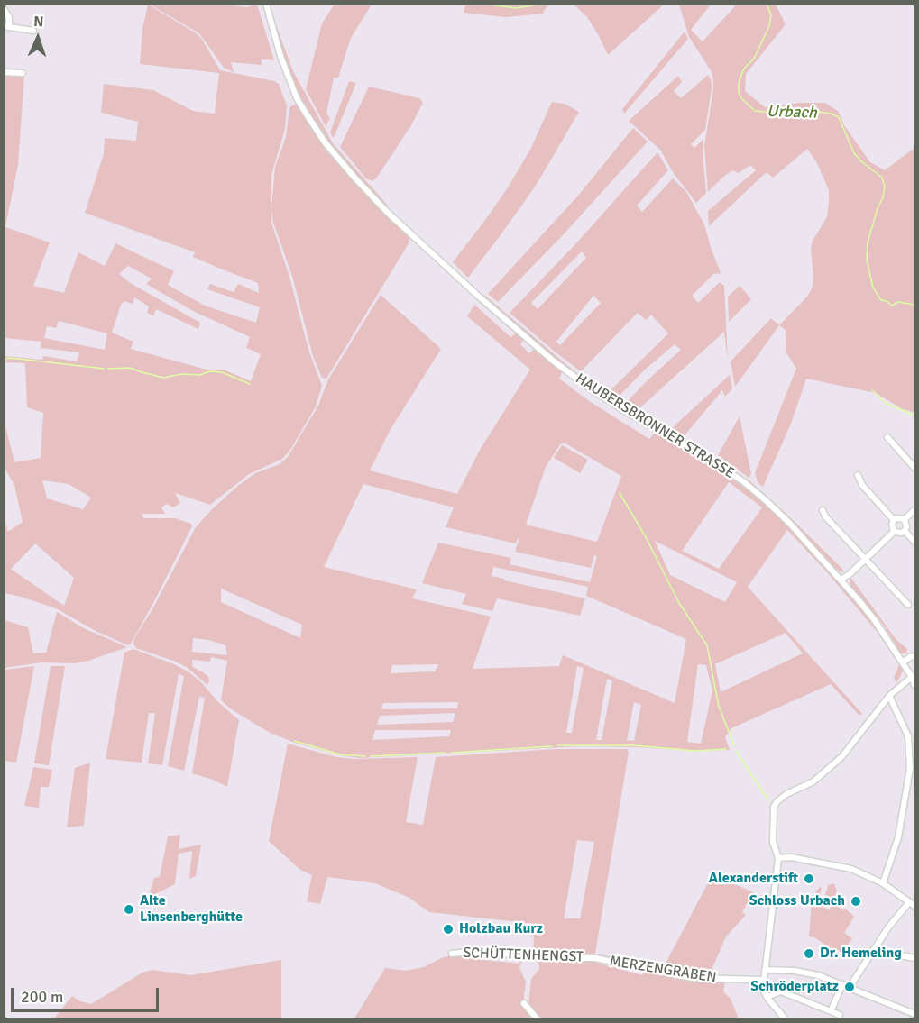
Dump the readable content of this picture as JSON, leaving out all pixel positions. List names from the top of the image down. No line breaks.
{"streets":{"street":["HAUBERSBRONNER STRASSE","SCHÜTTENHENGST","MERZENGRABEN"]},"crossings":[["SCHÜTTENHENGST","MERZENGRABEN"]],"water":["Urbach"],"places":["Alexanderstift","Schloss Urbach","Alte Linsenberghütte","Holzbau Kurz","Dr. Hemeling","Schröderplatz"],"scale_bar":"200 m","north":"top"}
